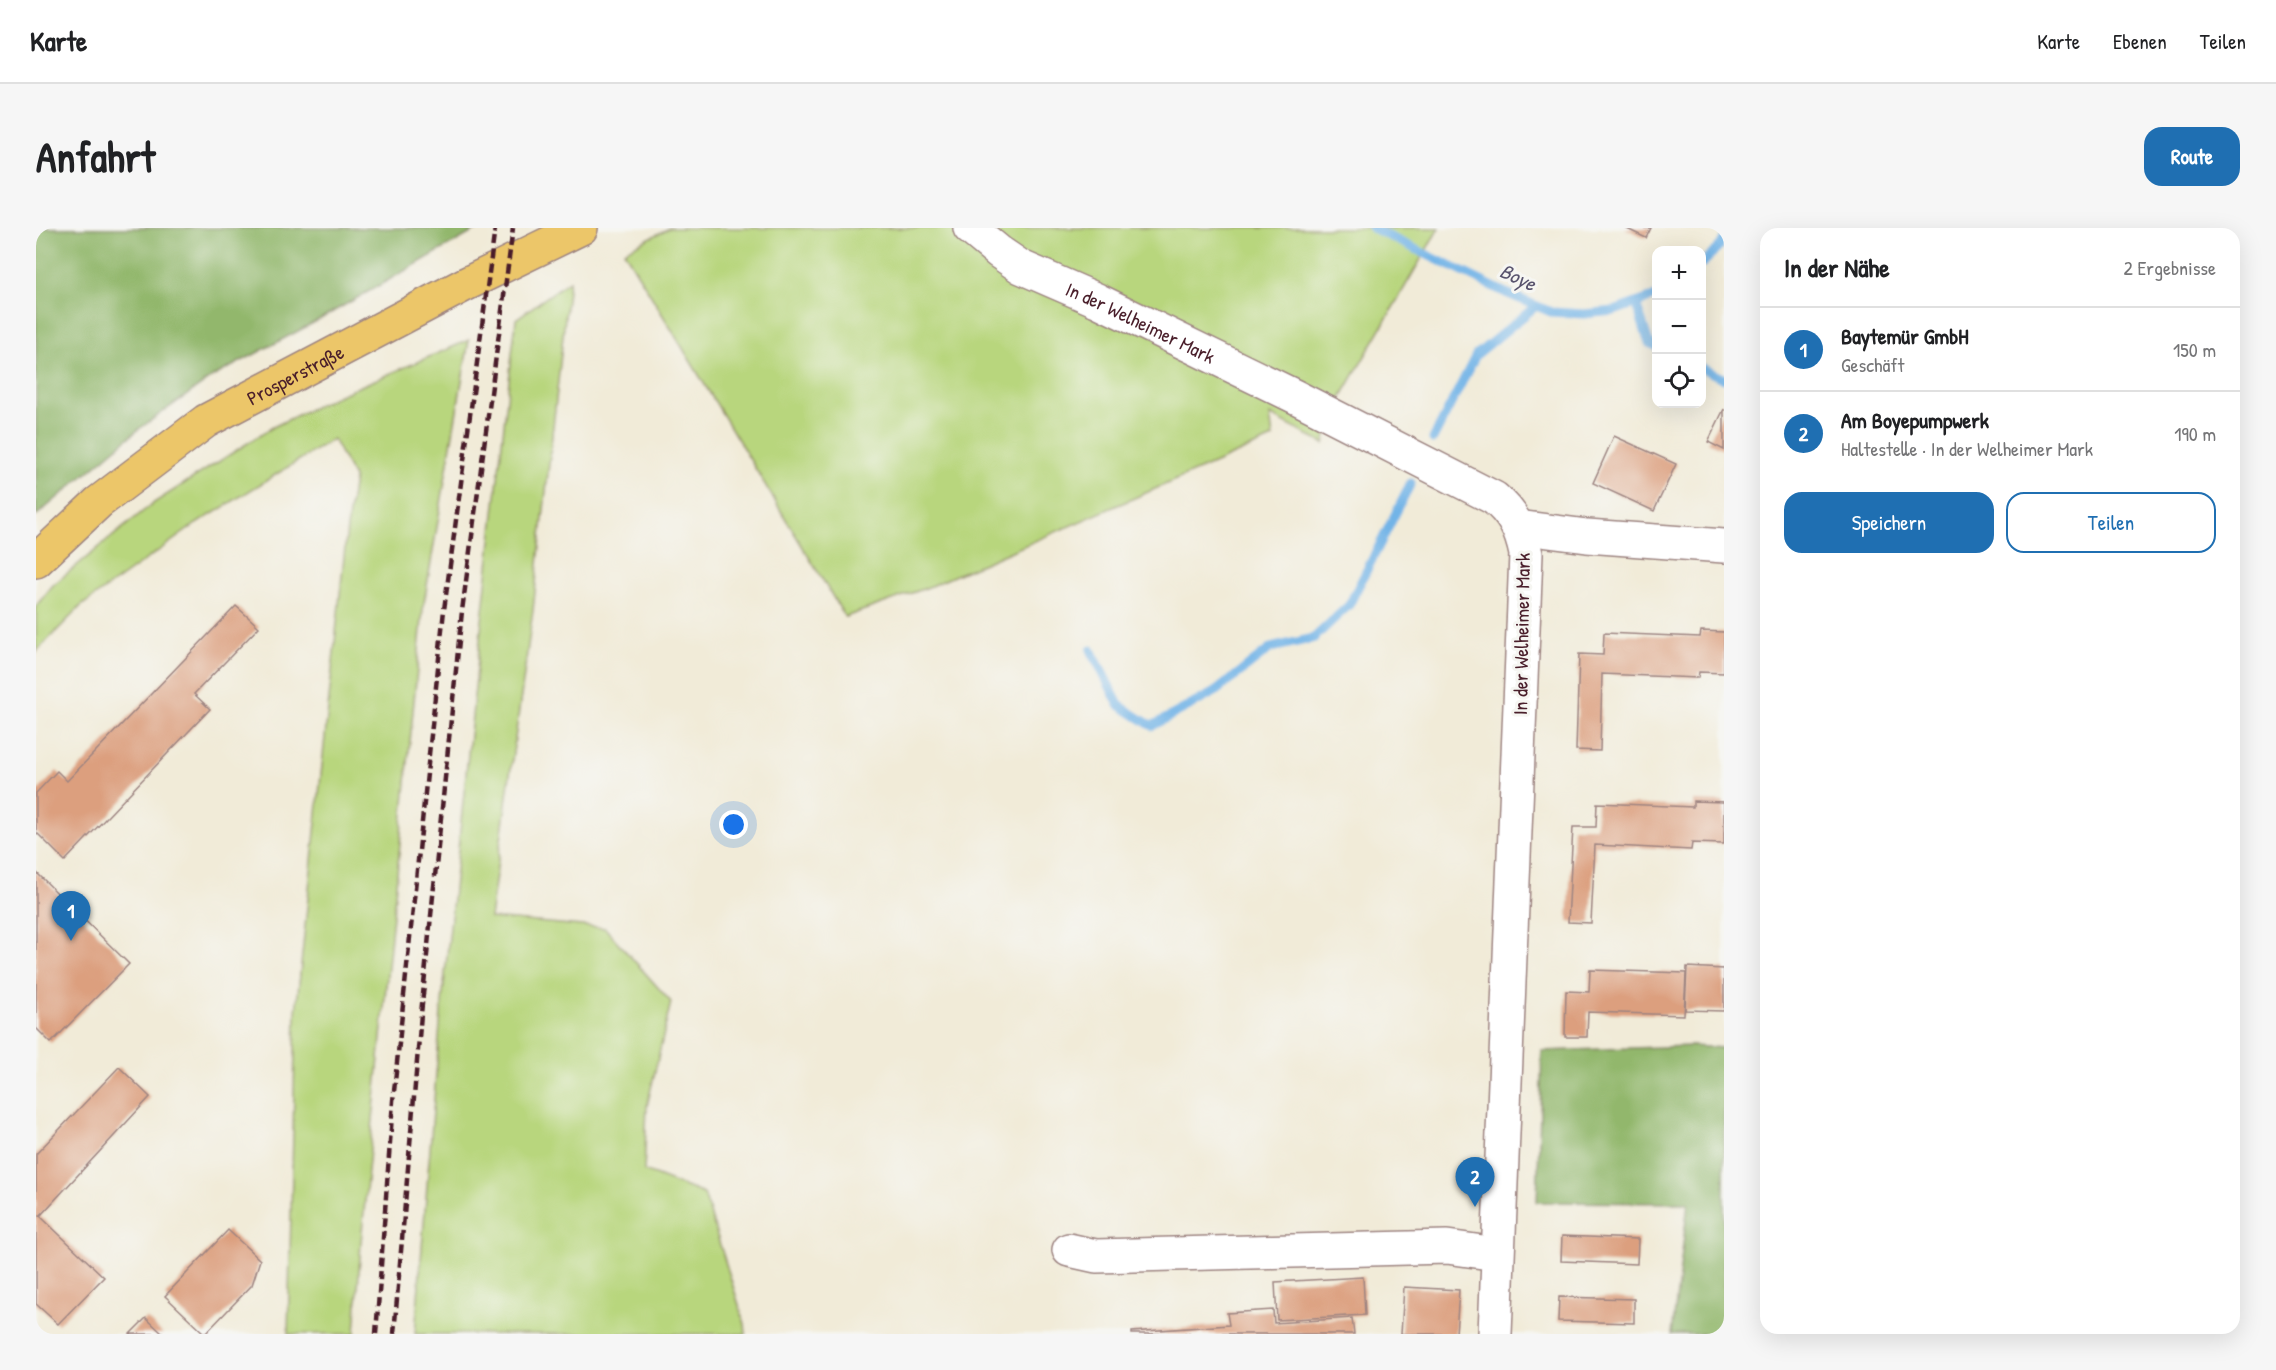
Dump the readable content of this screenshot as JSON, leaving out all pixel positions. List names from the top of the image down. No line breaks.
{"streets":{"main road":["Prosperstraße"],"street":["In der Welheimer Mark"]},"water":["Boye"],"page":{"header":"Karte","nav":["Karte","Ebenen","Teilen"],"buttons":["Route",["Speichern","Teilen"]],"title":"Anfahrt","heading":["In der Nähe","2 Ergebnisse"],"map_buttons":["+","−"],"list":[{"mark":"1","name":"Baytemür GmbH","note":"Geschäft","value":"150 m"},{"mark":"2","name":"Am Boyepumpwerk","note":"Haltestelle · In der Welheimer Mark","value":"190 m"}],"pins":["1","2"]}}
